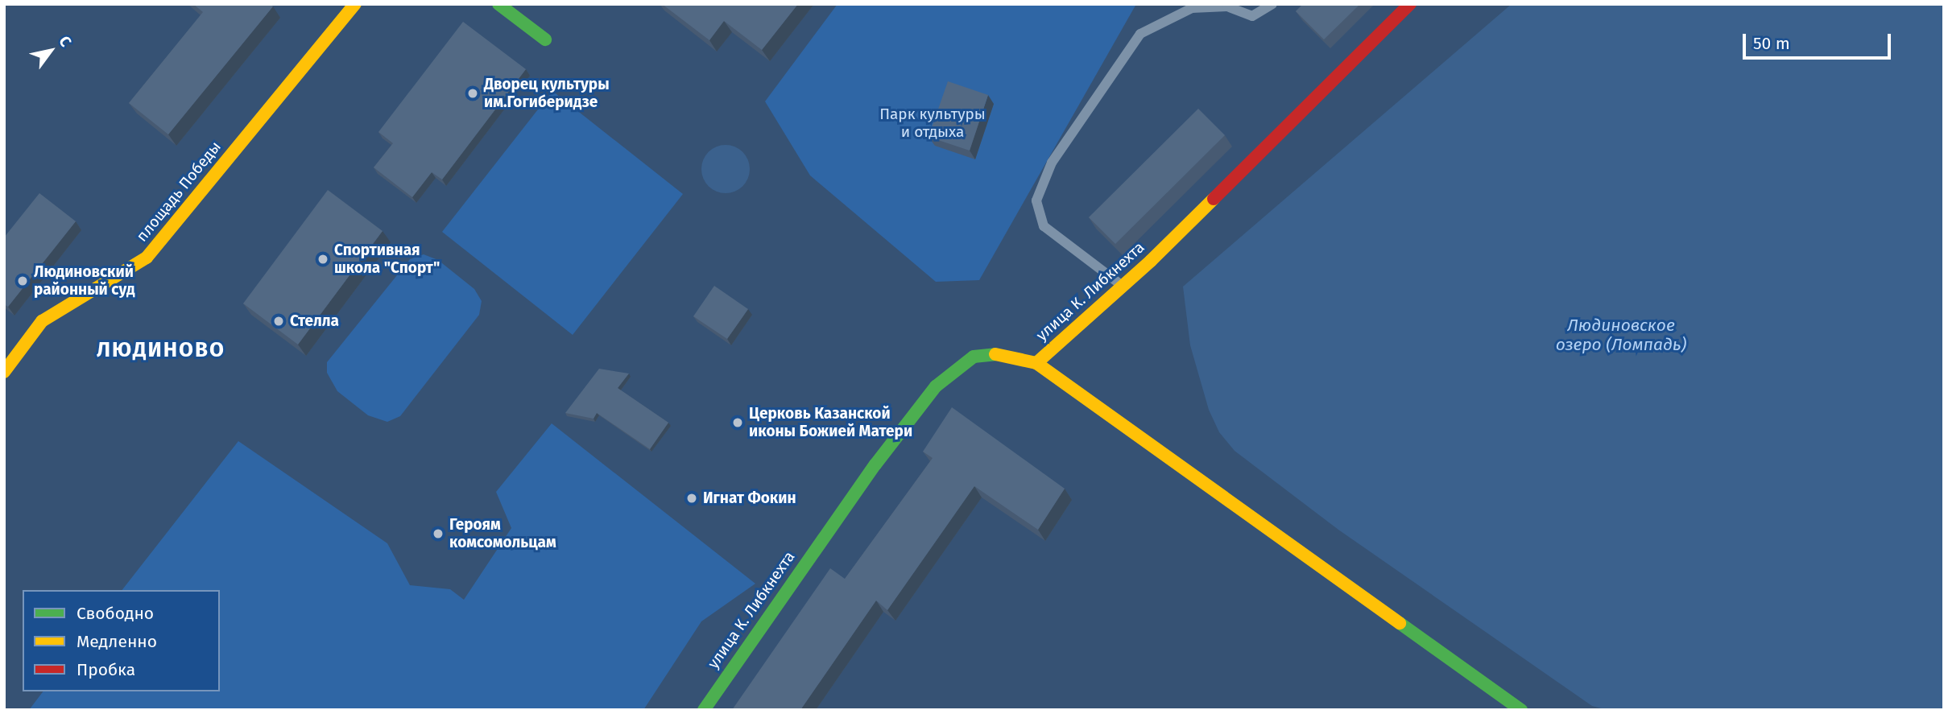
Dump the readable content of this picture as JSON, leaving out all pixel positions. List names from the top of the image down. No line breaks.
{"streets":{"street":["площадь Победы","улица К. Либкнехта"]},"districts":["ЛЮДИНОВО"],"water":["Людиновское озеро (Ломпадь)"],"parks":["Парк культуры и отдыха"],"places":["Дворец культуры им.Гогиберидзе","Спортивная школа \"Спорт\"","Людиновский районный суд","Стелла","Церковь Казанской иконы Божией Матери","Игнат Фокин","Героям комсомольцам"],"legend":["Свободно","Медленно","Пробка"],"scale_bar":"50 m","north":"top right"}
